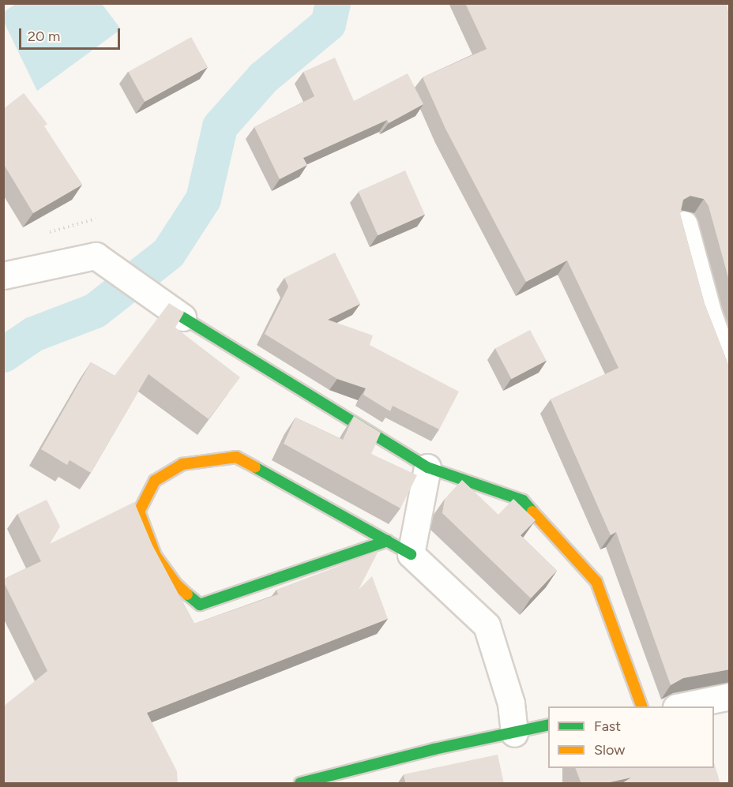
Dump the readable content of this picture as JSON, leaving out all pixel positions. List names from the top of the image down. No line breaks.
{"legend":["Fast","Slow"],"scale_bar":"20 m"}
